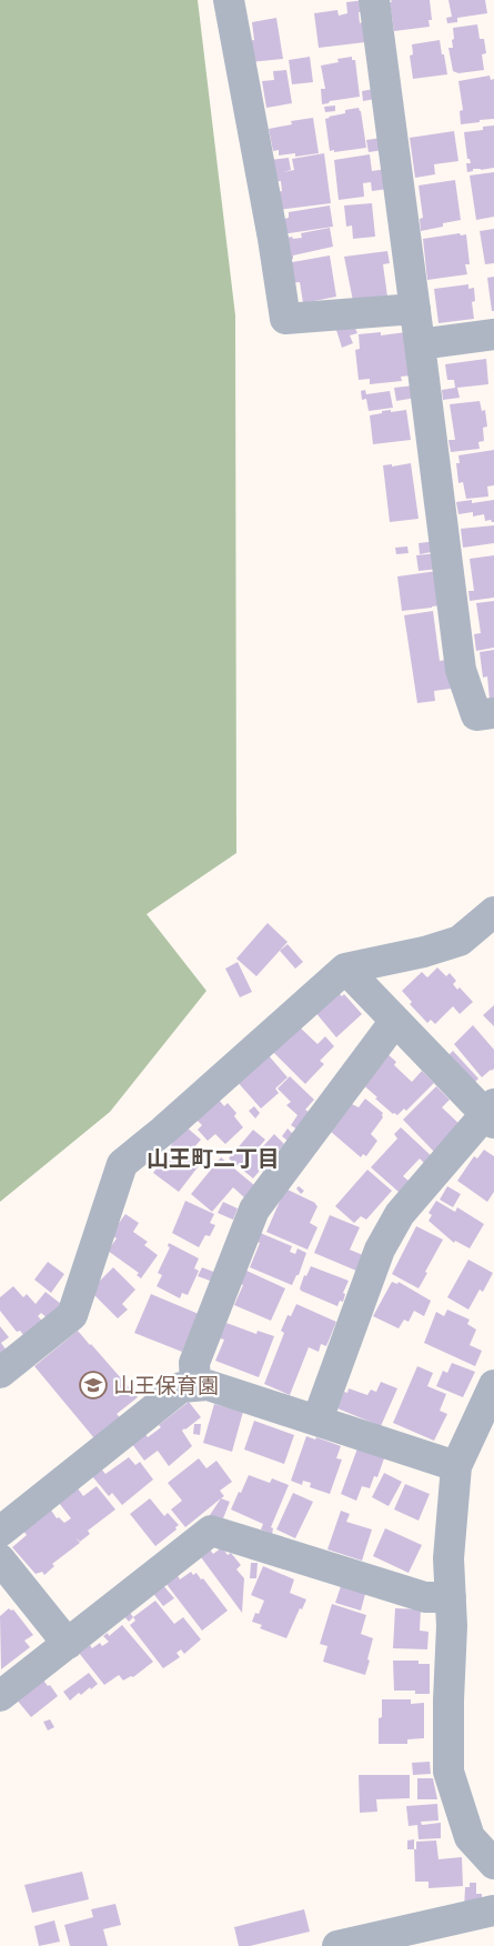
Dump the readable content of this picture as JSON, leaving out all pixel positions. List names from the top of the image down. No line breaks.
{"districts":["山王町二丁目"],"places":{"school or university":["山王保育園"]}}
